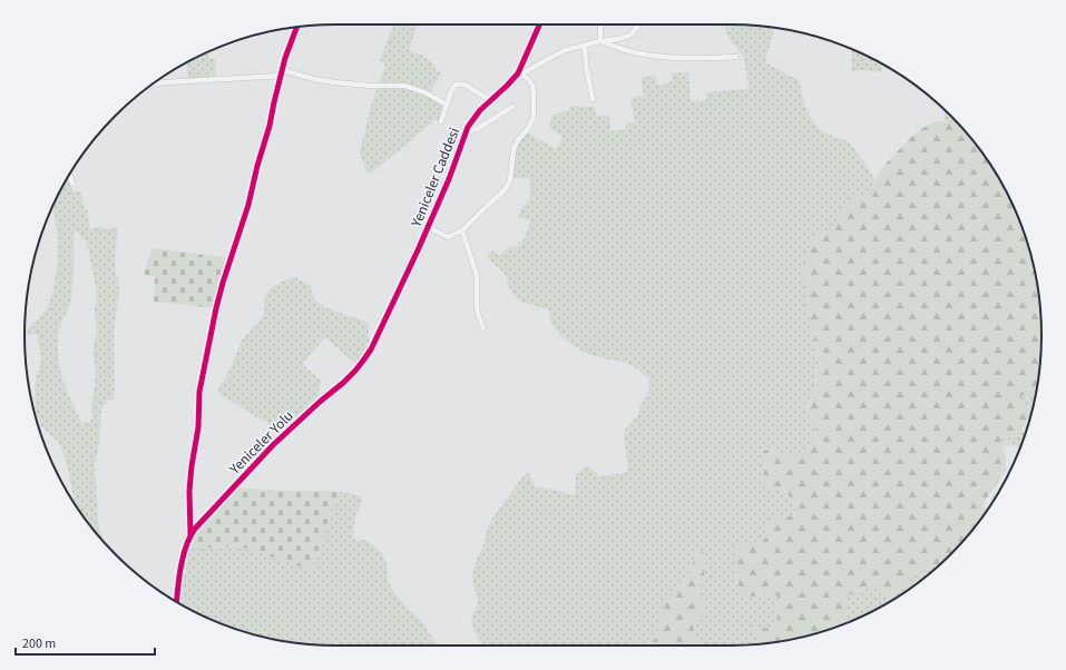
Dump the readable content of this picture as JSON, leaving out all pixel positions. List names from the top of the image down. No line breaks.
{"streets":{"street":["Yeniceler Caddesi","Yeniceler Yolu"]},"crossings":[["Yeniceler Caddesi","Yeniceler Yolu"]],"scale_bar":"200 m"}
